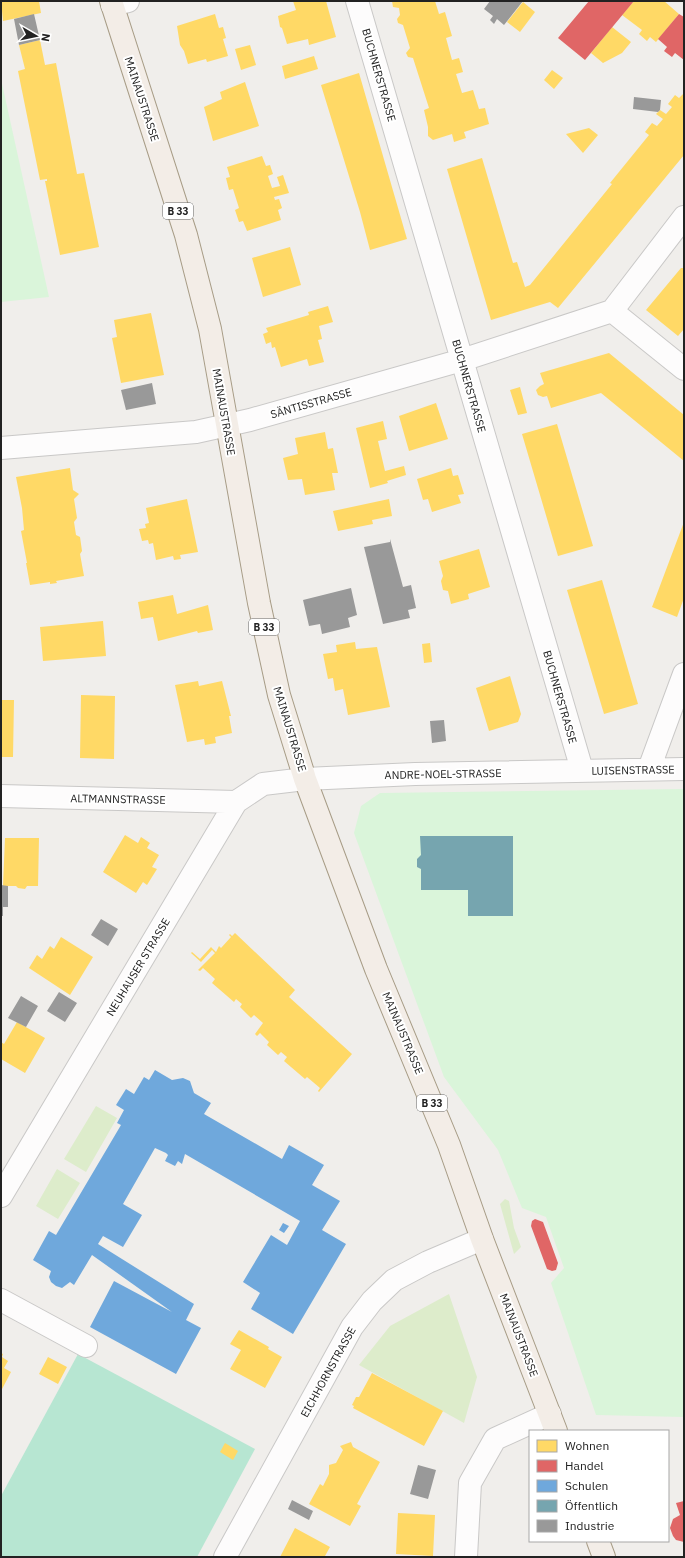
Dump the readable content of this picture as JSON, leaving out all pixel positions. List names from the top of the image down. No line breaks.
{"streets":{"main road":["MAINAUSTRASSE","B 33"],"street":["BUCHNERSTRASSE","SÄNTISSTRASSE","LUISENSTRASSE","ANDRE-NOEL-STRASSE","ALTMANNSTRASSE","NEUHAUSER STRASSE","EICHHORNSTRASSE"]},"crossings":[["BUCHNERSTRASSE","SÄNTISSTRASSE"],["BUCHNERSTRASSE","LUISENSTRASSE"],["BUCHNERSTRASSE","ANDRE-NOEL-STRASSE"],["MAINAUSTRASSE","SÄNTISSTRASSE"],["MAINAUSTRASSE","ANDRE-NOEL-STRASSE"],["MAINAUSTRASSE","NEUHAUSER STRASSE"],["MAINAUSTRASSE","EICHHORNSTRASSE"],["LUISENSTRASSE","ANDRE-NOEL-STRASSE"],["ANDRE-NOEL-STRASSE","NEUHAUSER STRASSE"],["ALTMANNSTRASSE","NEUHAUSER STRASSE"]],"legend":["Wohnen","Handel","Schulen","Öffentlich","Industrie"],"north":"right"}
